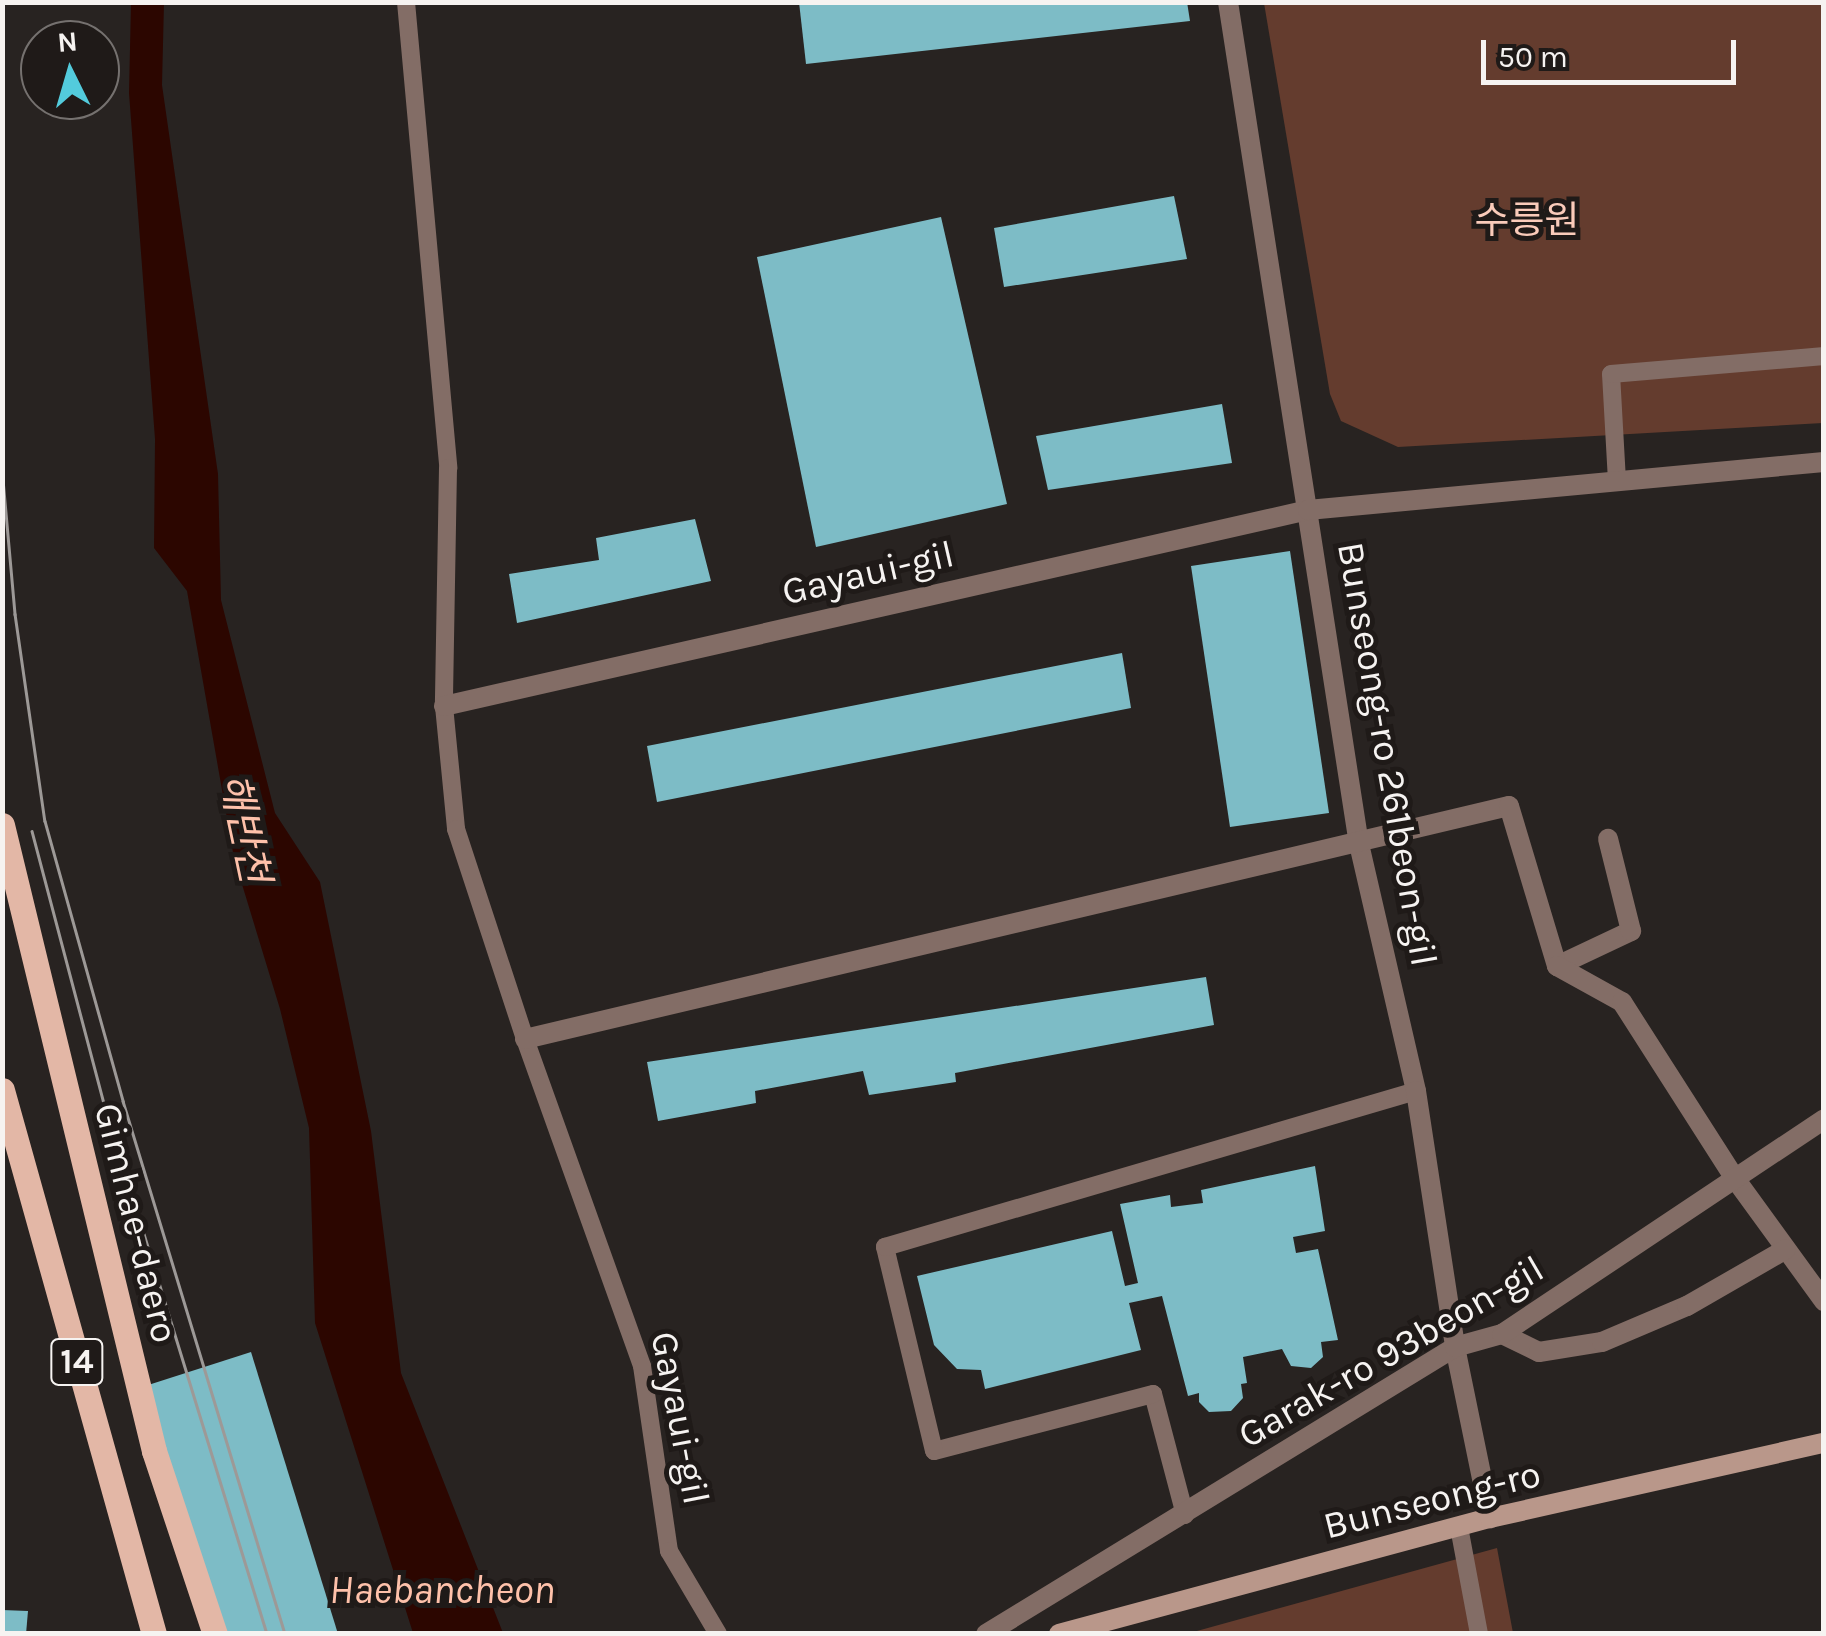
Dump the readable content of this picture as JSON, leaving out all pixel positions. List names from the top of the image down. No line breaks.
{"streets":{"main road":["Gimhae-daero","14","Bunseong-ro"],"street":["Gayaui-gil","Bunseong-ro 261beon-gil","Garak-ro 93beon-gil"]},"crossings":[["Gayaui-gil","Bunseong-ro 261beon-gil"],["Bunseong-ro 261beon-gil","Garak-ro 93beon-gil"],["Bunseong-ro 261beon-gil","Bunseong-ro"]],"water":["해반천","Haebancheon"],"parks":["수릉원"],"scale_bar":"50 m","north":"top"}
